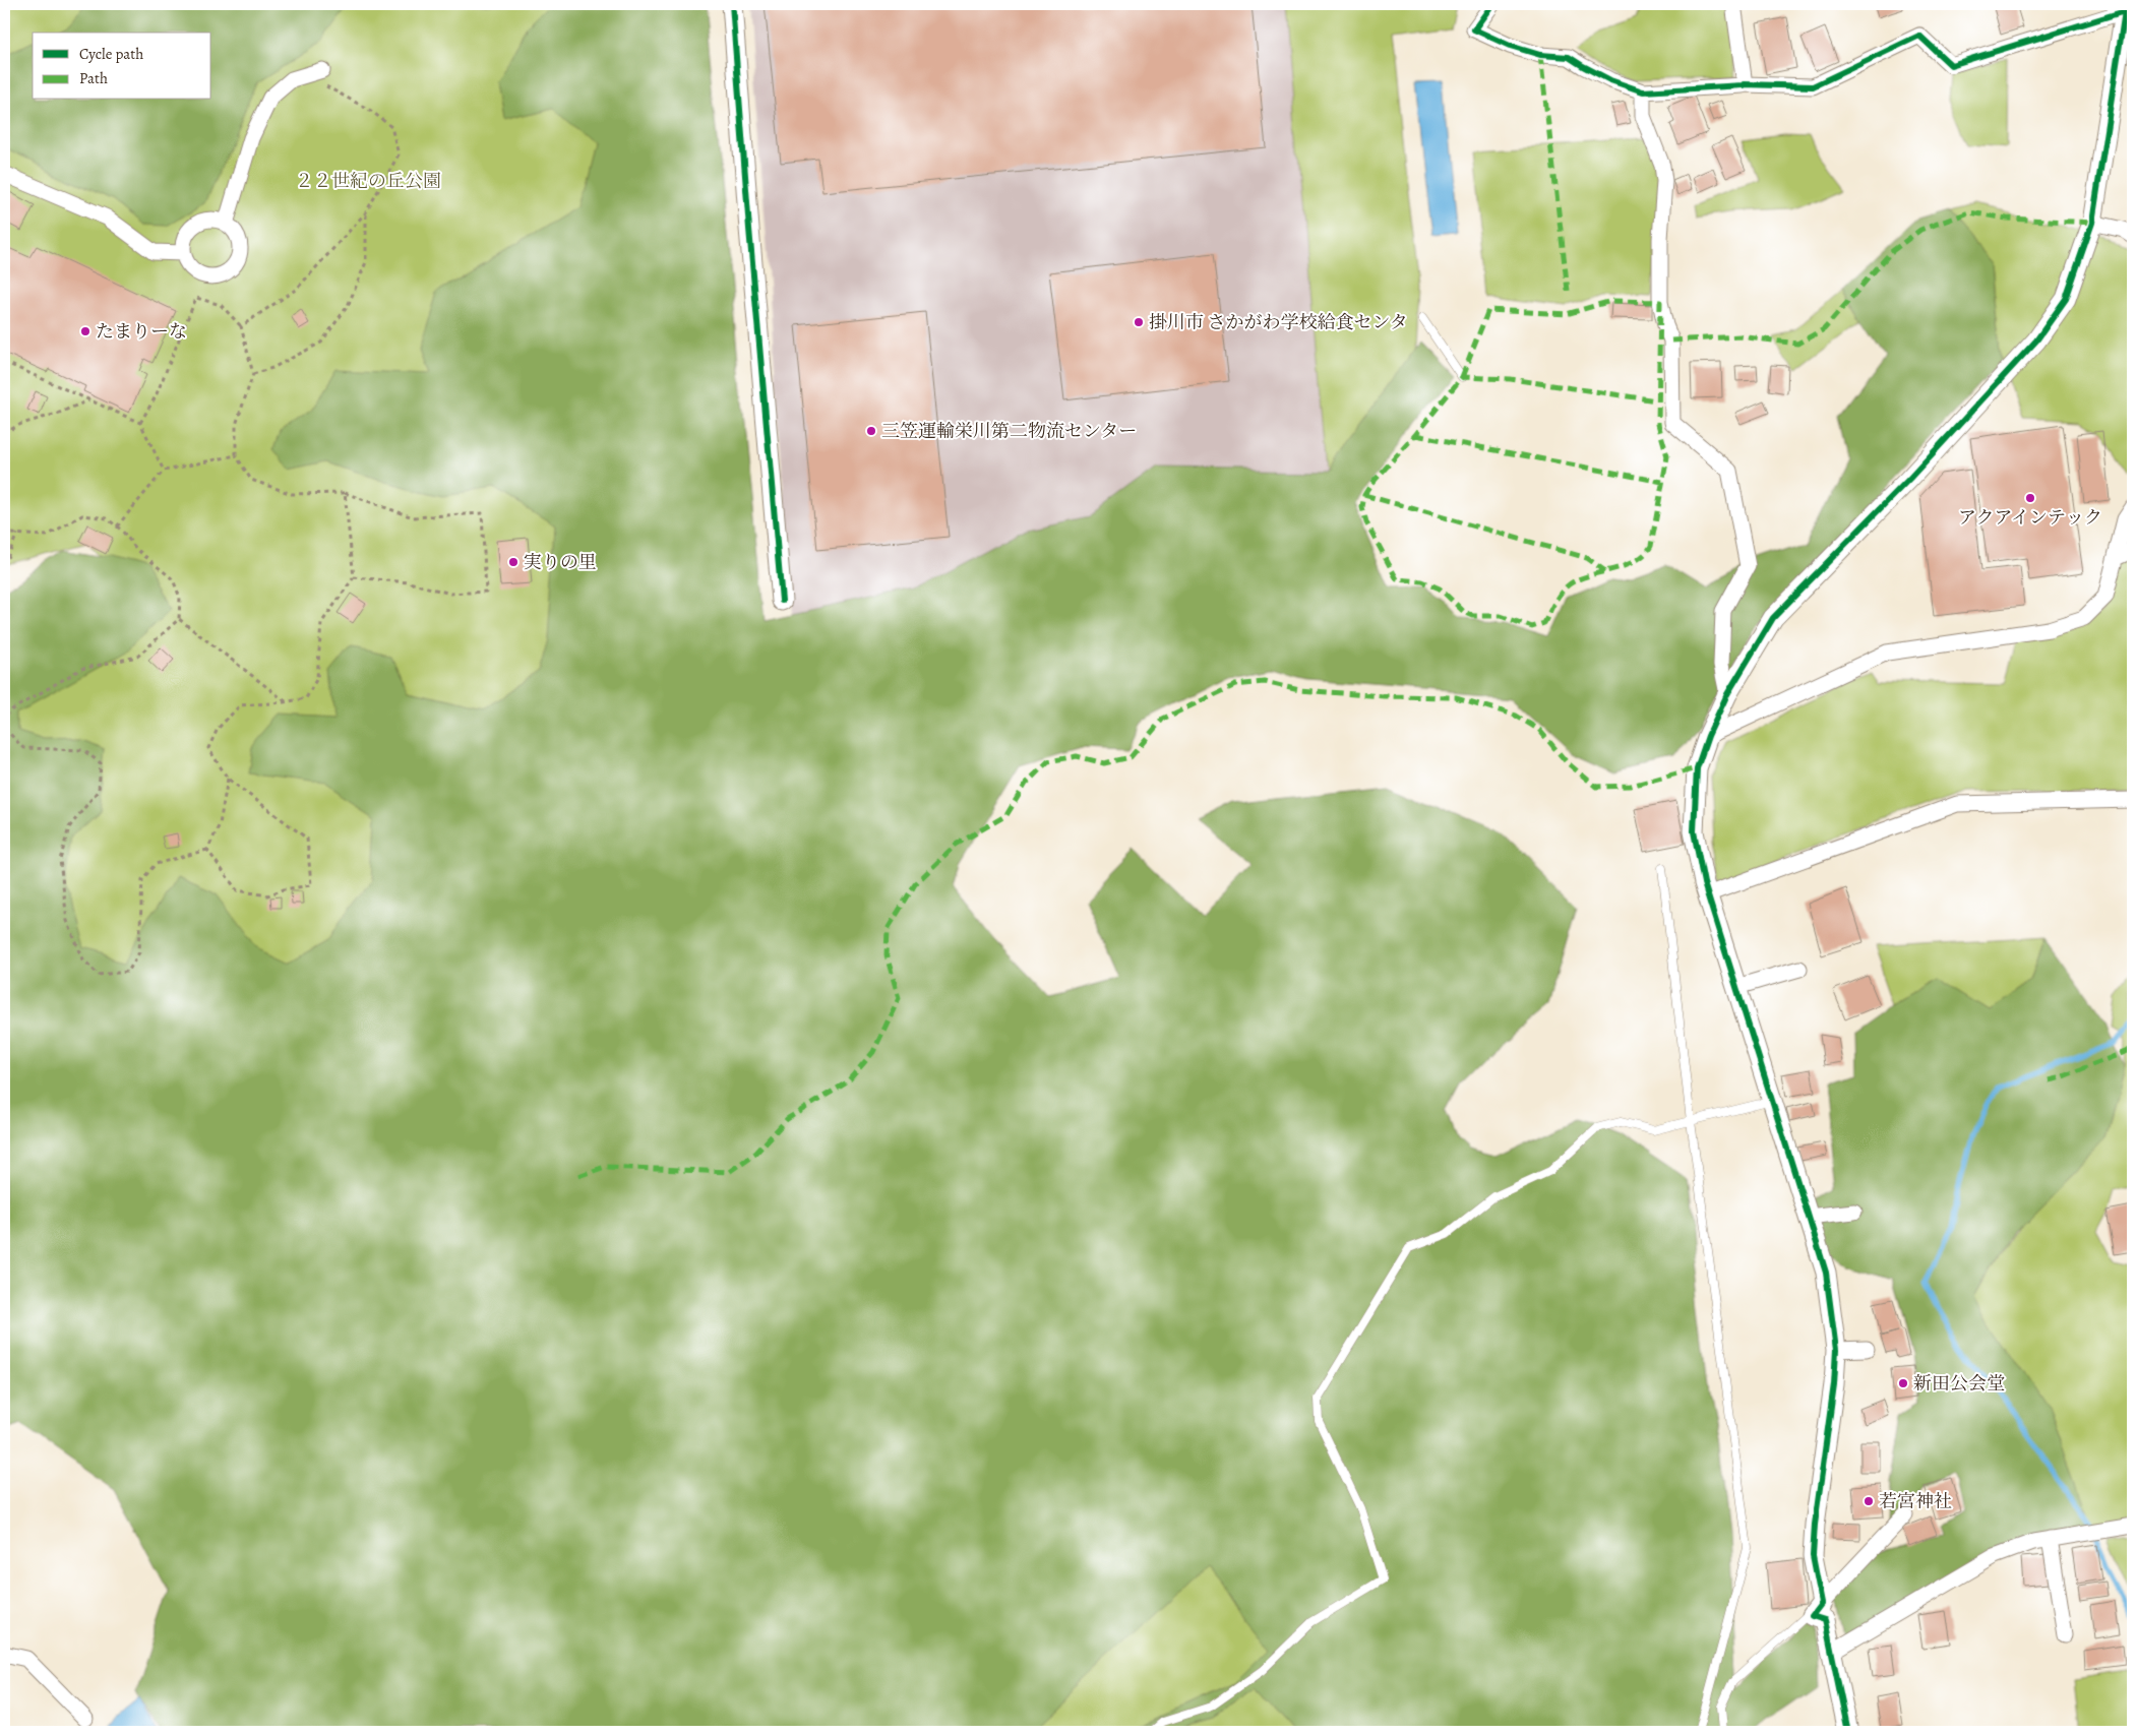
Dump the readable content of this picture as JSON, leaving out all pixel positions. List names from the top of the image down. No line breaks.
{"parks":["２２世紀の丘公園"],"places":["掛川市 さかがわ学校給食センタ","たまりーな","三笠運輸栄川第二物流センター","アクアインテック","実りの里","新田公会堂","若宮神社"],"legend":["Cycle path","Path"]}
